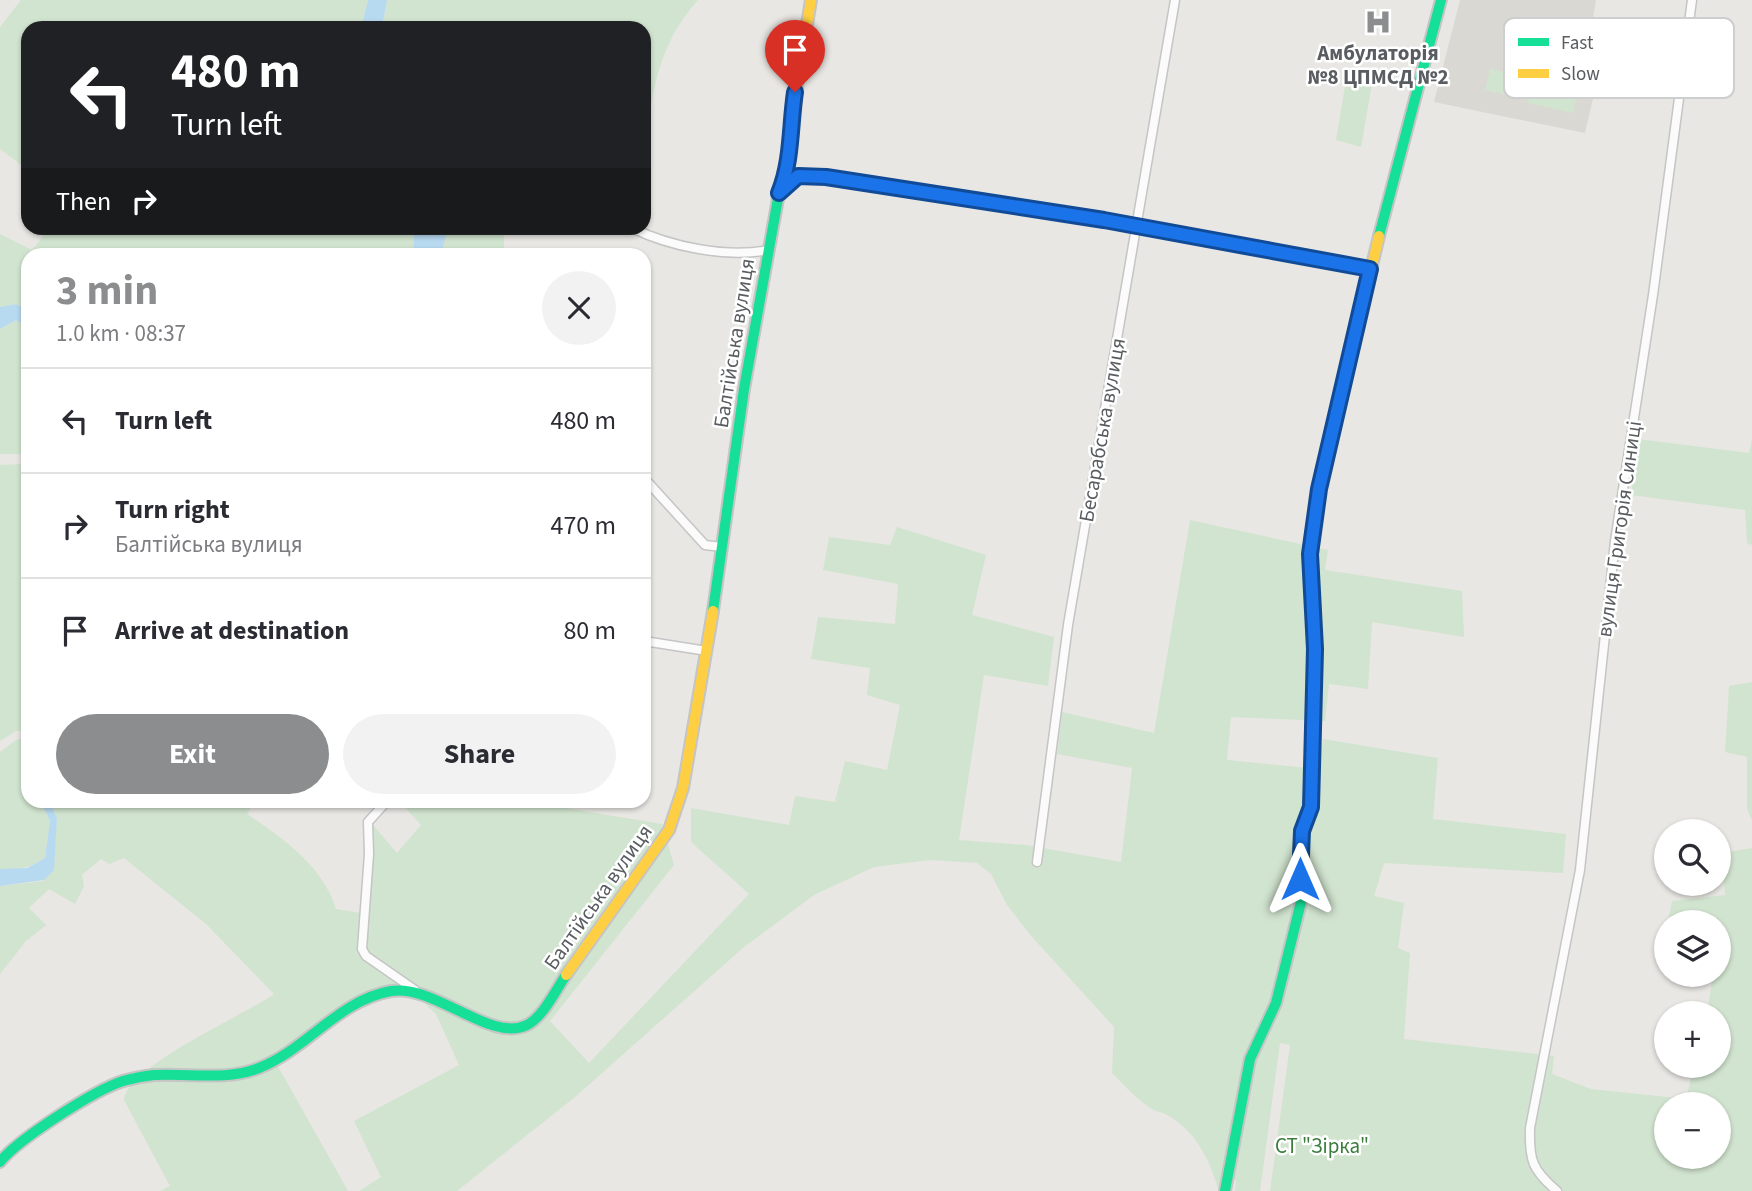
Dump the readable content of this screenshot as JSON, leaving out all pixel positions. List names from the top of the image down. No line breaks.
{"streets":{"street":["Балтійська вулиця","Бесарабська вулиця","вулиця Григорія Синиці"]},"parks":["СТ \"Зірка\""],"places":{"hospital":["Амбулаторія №8 ЦПМСД №2"]},"legend":["Fast","Slow"],"page":{"turn":["480 m","Turn left"],"then":"Then","heading":["3 min","1.0 km · 08:37"],"list":[{"name":"Turn left","value":"480 m"},{"name":"Turn right","note":"Балтійська вулиця","value":"470 m"},{"name":"Arrive at destination","value":"80 m"}],"buttons":["Exit","Share"],"map_buttons":["+","−"]}}
